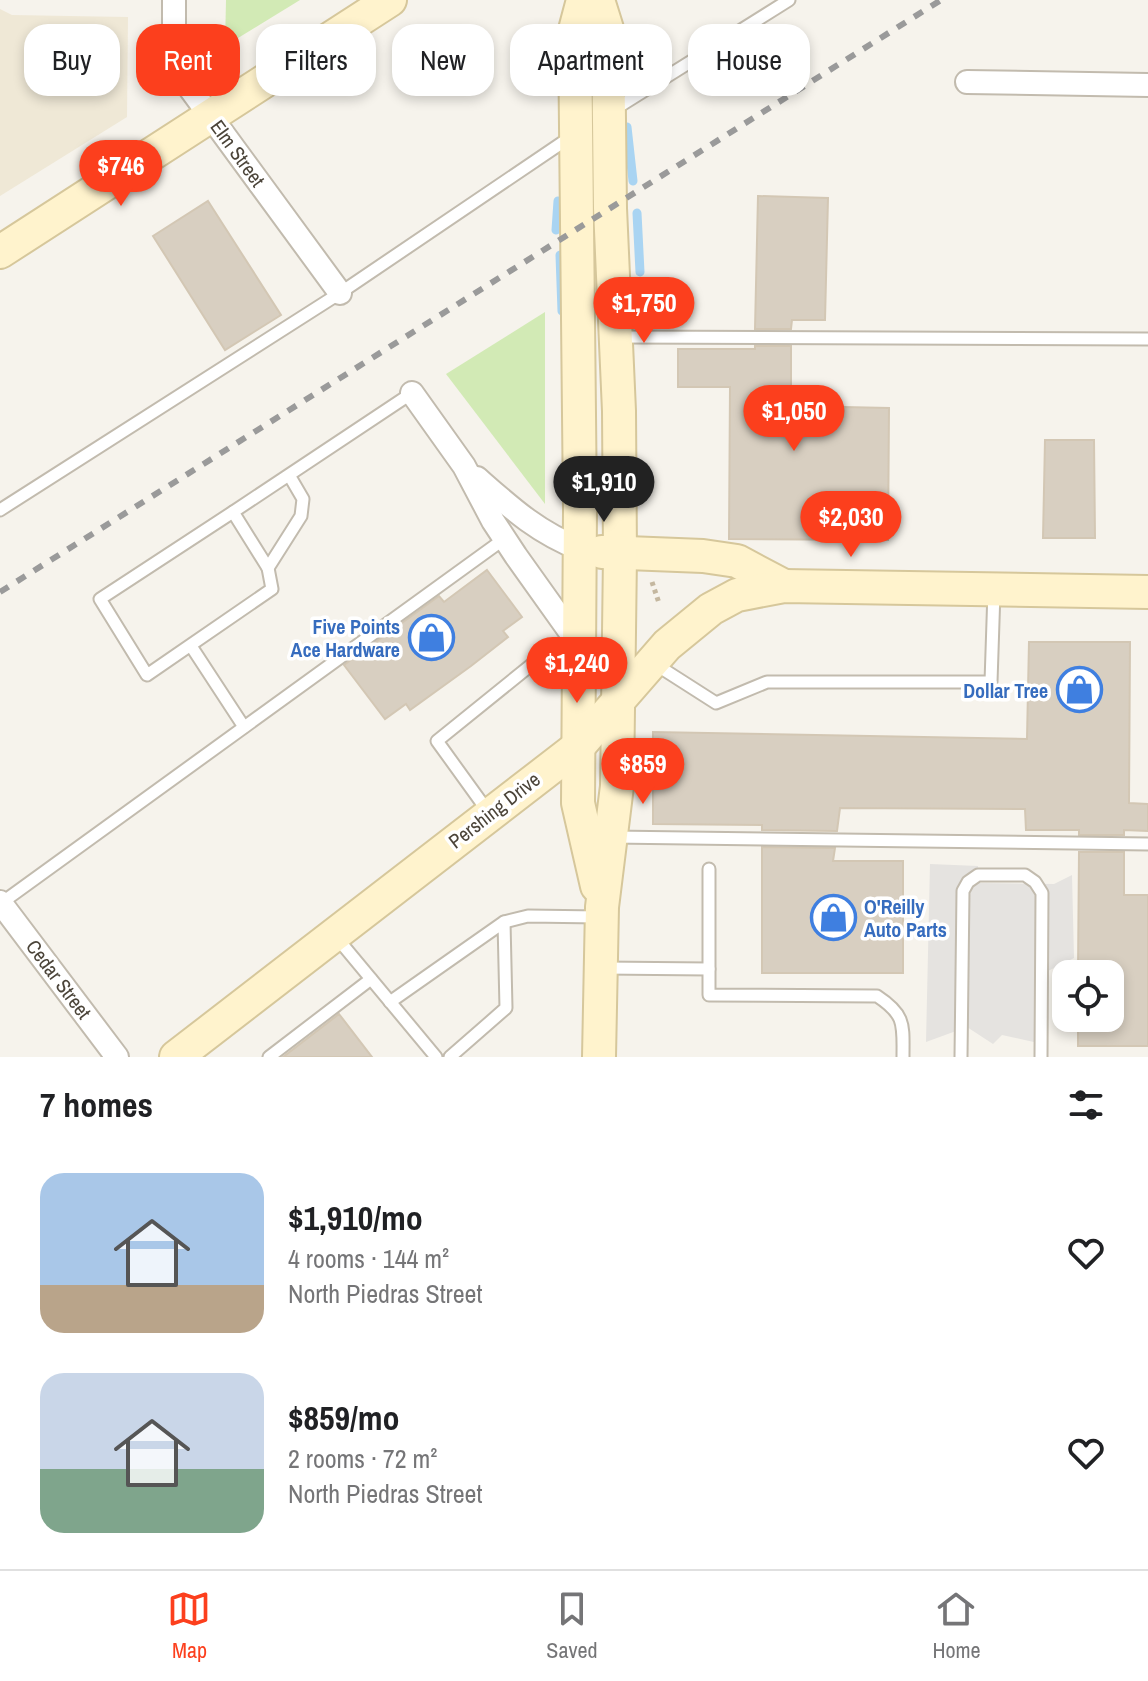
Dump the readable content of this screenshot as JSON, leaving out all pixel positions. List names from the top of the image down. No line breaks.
{"streets":{"main road":["Pershing Drive"],"street":["Elm Street","Cedar Street"]},"places":{"shop":["Five Points Ace Hardware","Dollar Tree","O'Reilly Auto Parts"]},"page":{"chip":["Buy","Rent","Filters","New","Apartment","House"],"price":["$746","$1,750","$1,050","$1,910","$2,030","$1,240","$859"],"heading":"7 homes","list":[{"name":"$1,910/mo","note":"4 rooms · 144 m² · North Piedras Street"},{"name":"$859/mo","note":"2 rooms · 72 m² · North Piedras Street"}],"tabs":["Map","Saved","Home"]}}
